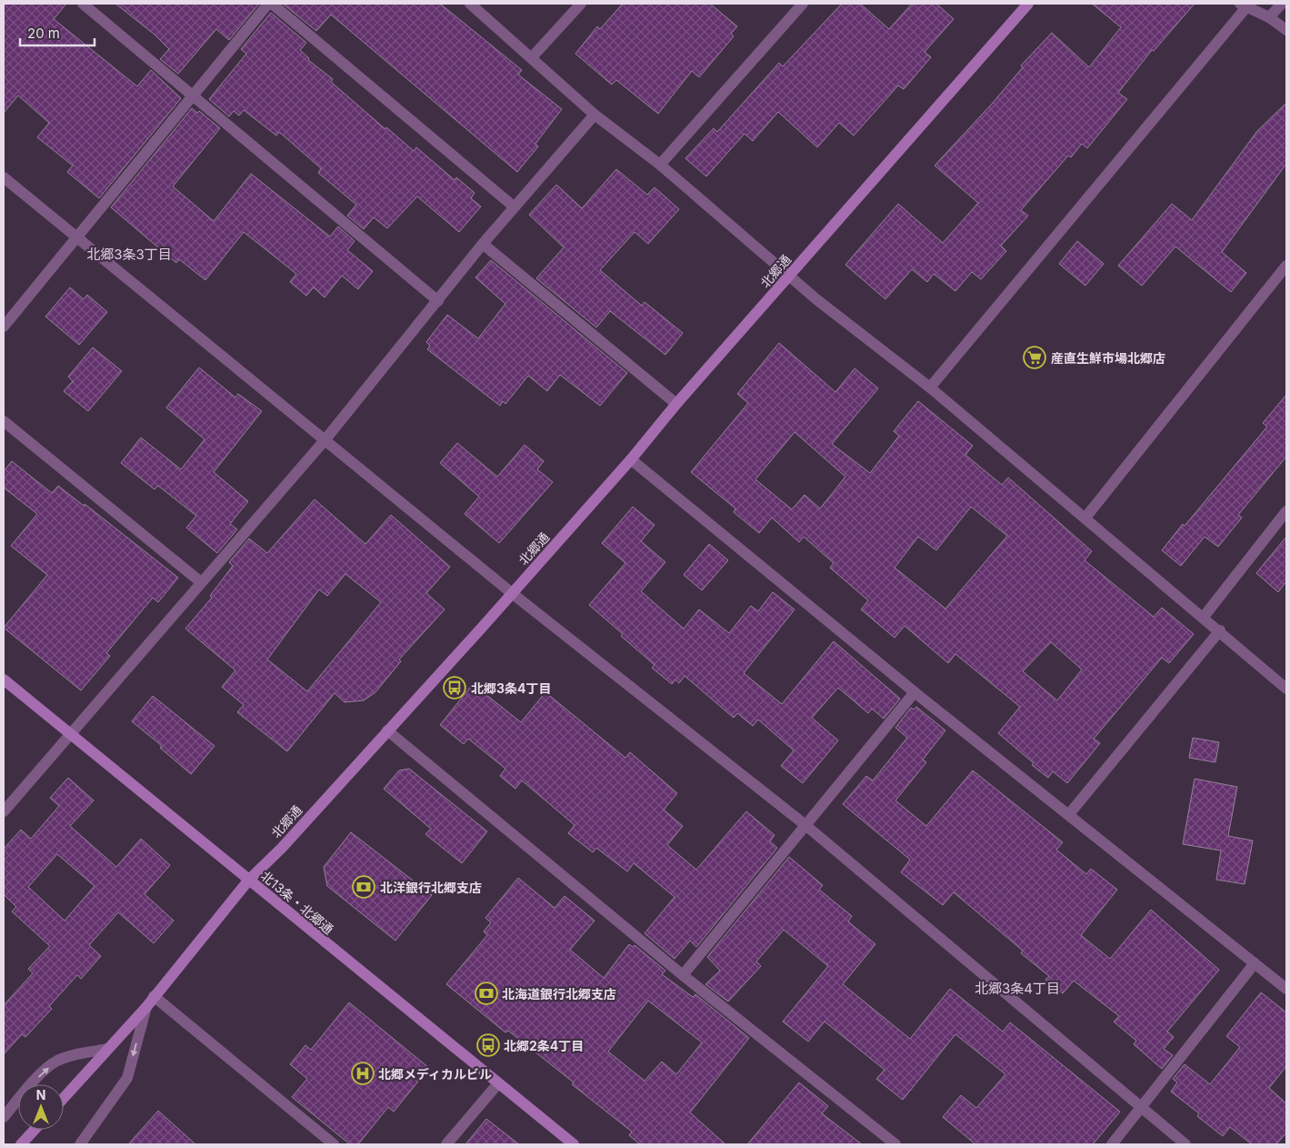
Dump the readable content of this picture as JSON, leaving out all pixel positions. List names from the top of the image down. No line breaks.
{"streets":{"street":["北郷通","北13条・北郷通"]},"crossings":[["北郷通","北13条・北郷通"]],"districts":["北郷3条3丁目","北郷3条4丁目"],"places":{"supermarket":["産直生鮮市場北郷店"],"bus stop":["北郷3条4丁目","北郷2条4丁目"],"bank":["北洋銀行北郷支店","北海道銀行北郷支店"],"hospital":["北郷メディカルビル"]},"scale_bar":"20 m","north":"top"}
